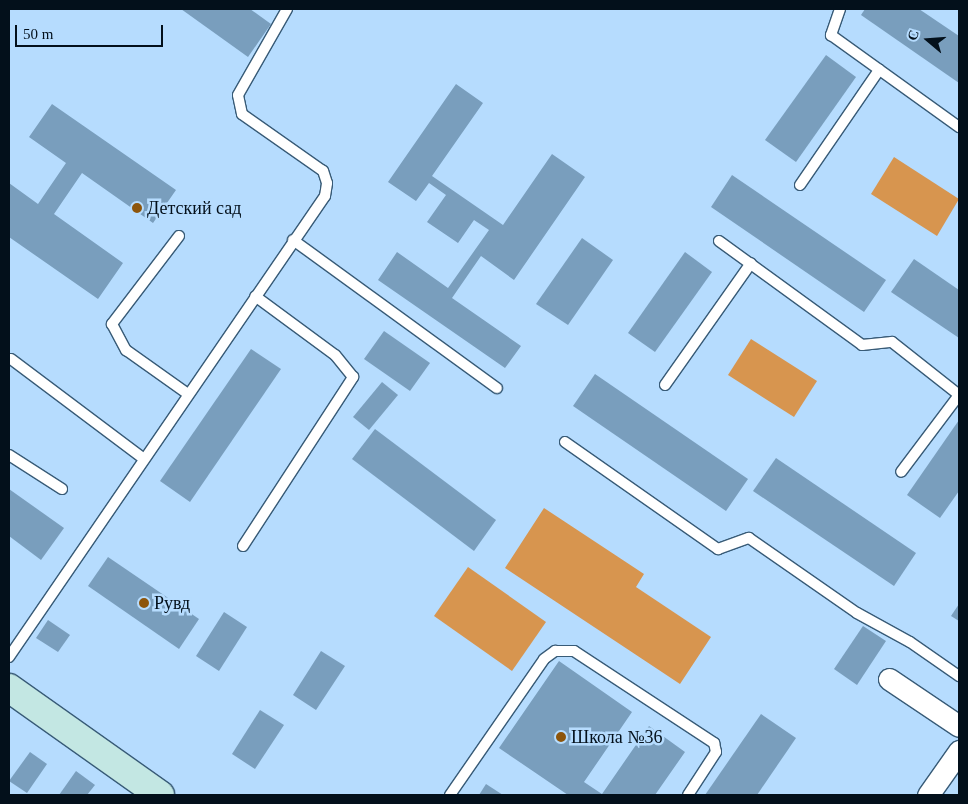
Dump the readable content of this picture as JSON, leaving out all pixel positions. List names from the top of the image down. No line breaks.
{"places":["Детский сад","Рувд","Школа №36"],"scale_bar":"50 m","north":"left"}
